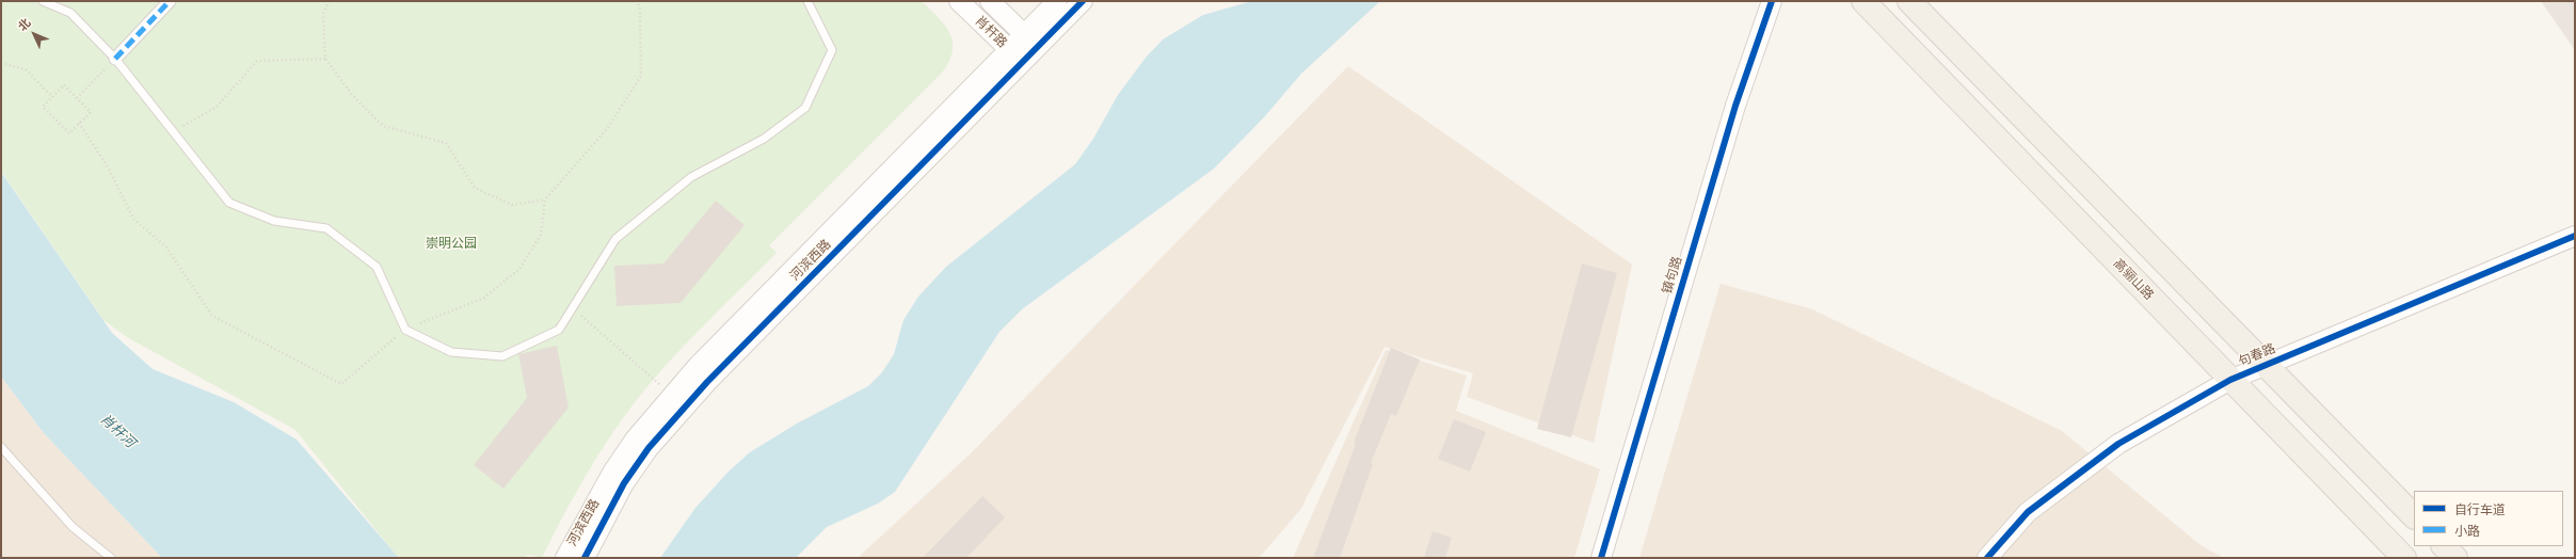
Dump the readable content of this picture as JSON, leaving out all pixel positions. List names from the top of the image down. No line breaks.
{"streets":{"main road":["高骊山路"],"street":["肖杆路","河滨西路","镇句路","句春路"]},"crossings":[["肖杆路","河滨西路"],["高骊山路","句春路"]],"water":["肖杆河"],"parks":["崇明公园"],"legend":["自行车道","小路"],"north":"top left"}
